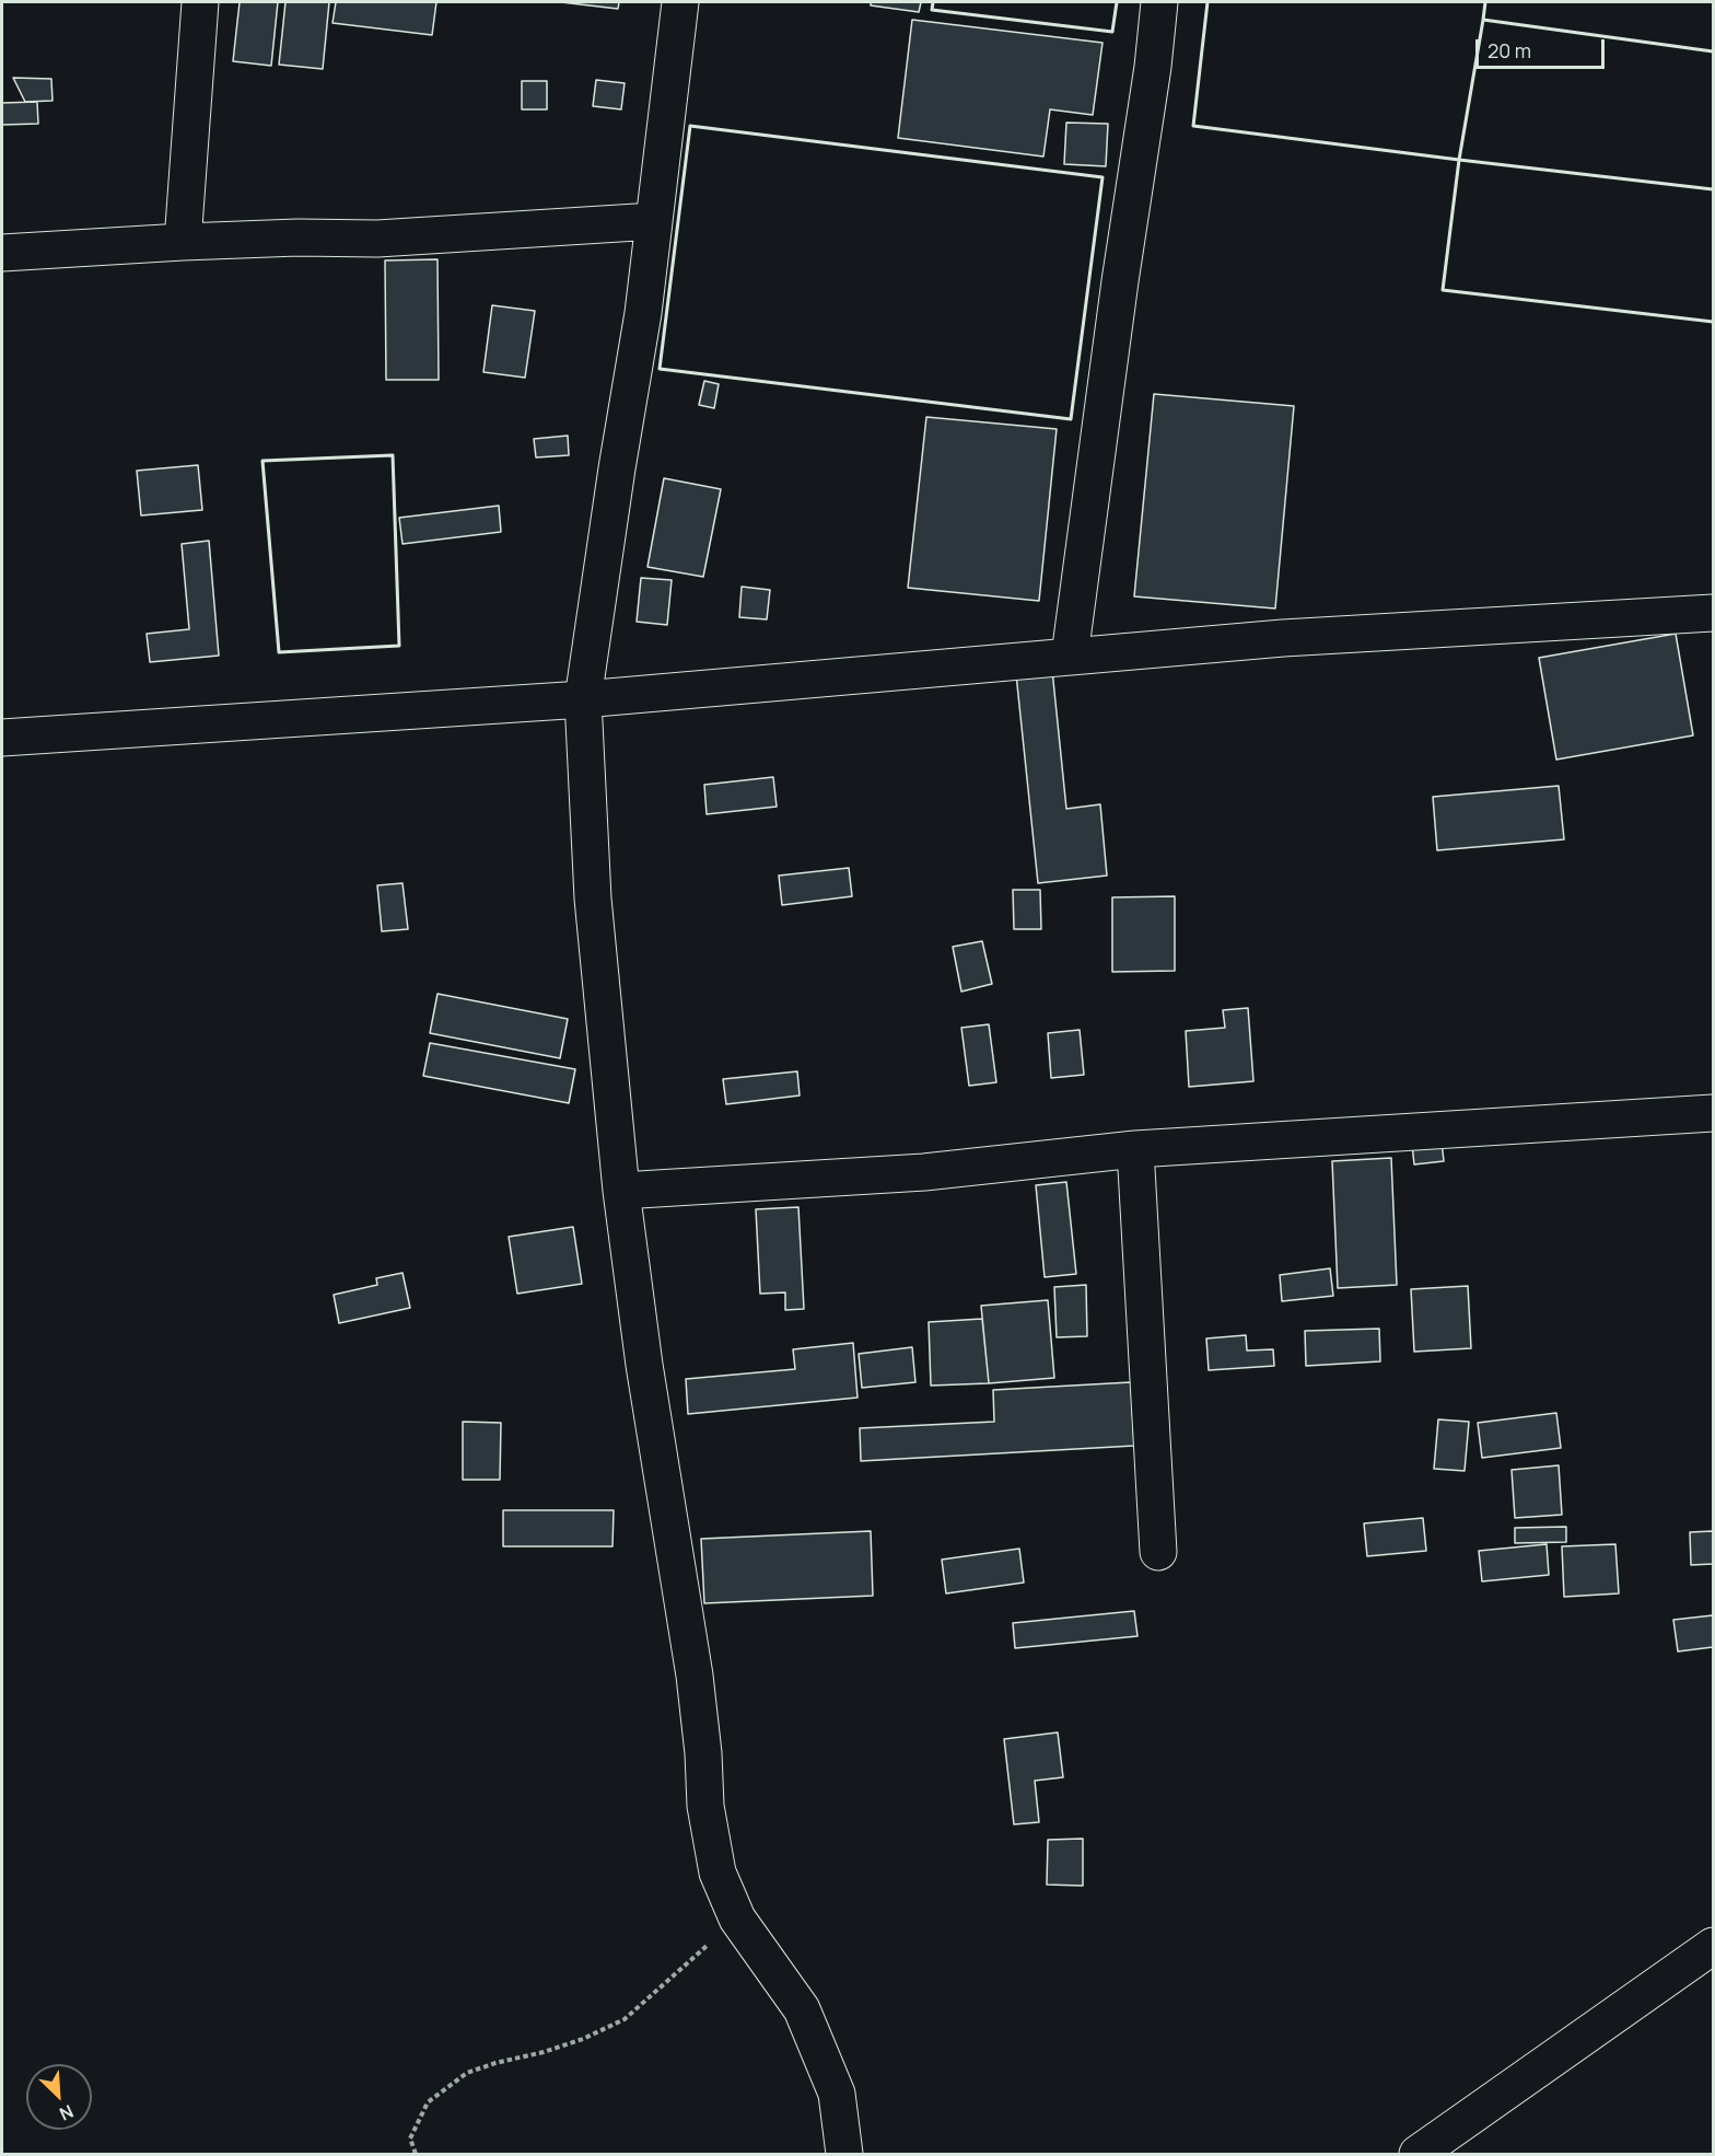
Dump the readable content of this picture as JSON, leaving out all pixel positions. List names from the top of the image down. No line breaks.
{"scale_bar":"20 m","north":"bottom right"}
